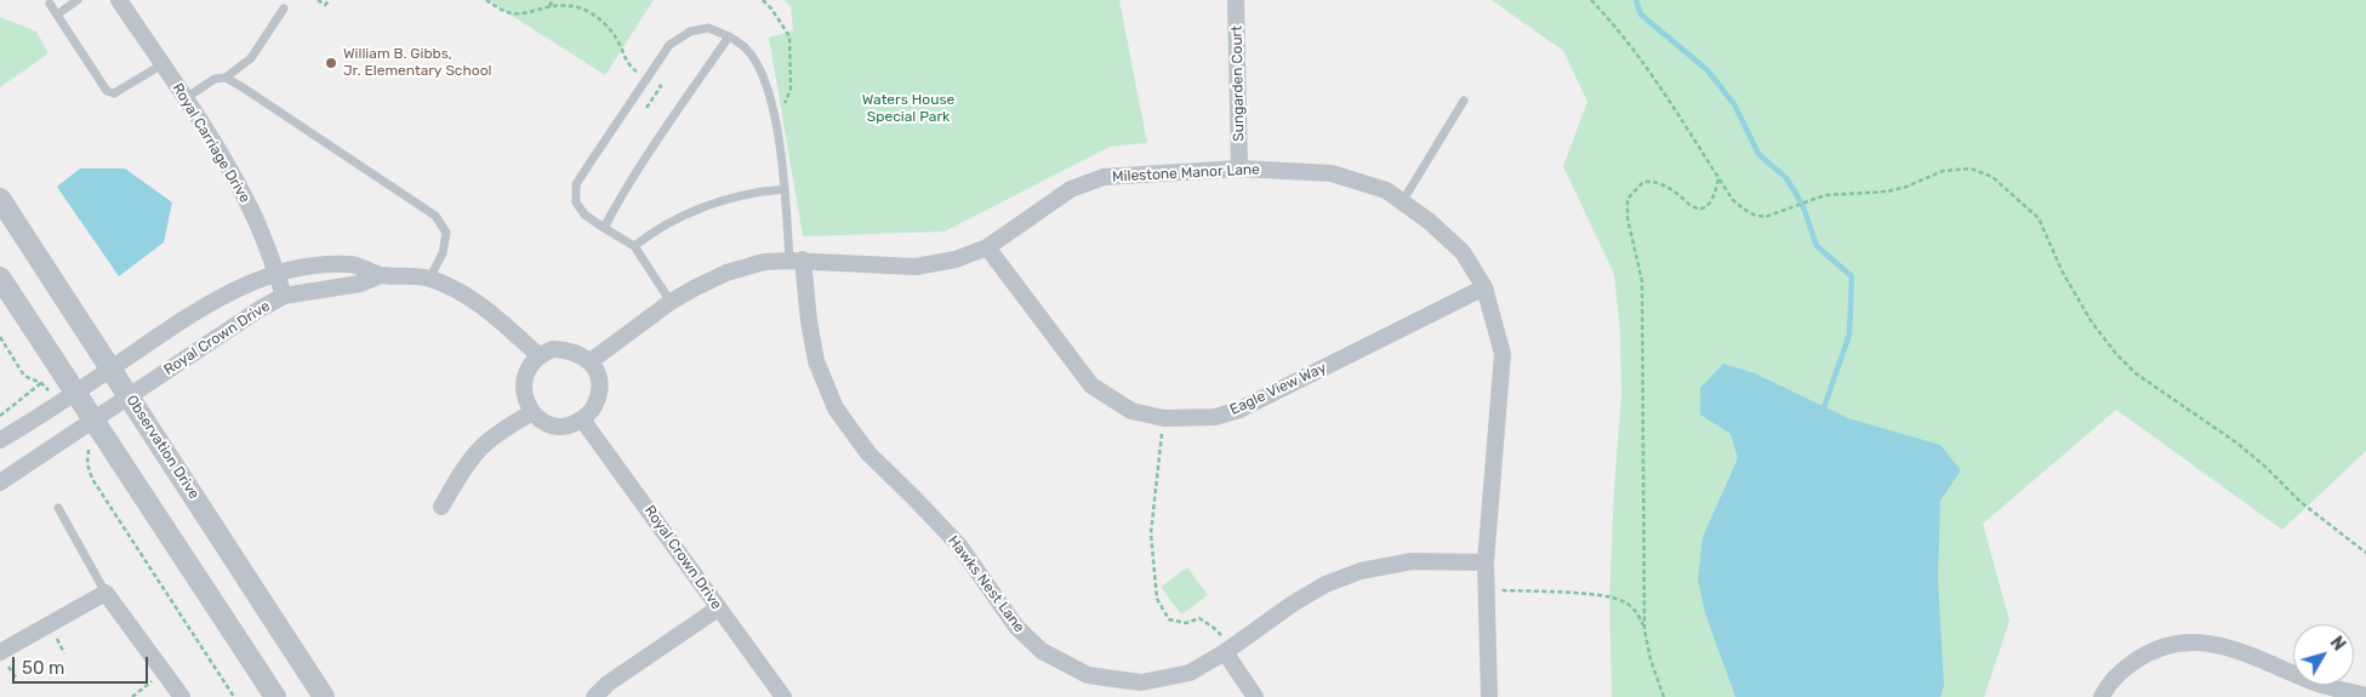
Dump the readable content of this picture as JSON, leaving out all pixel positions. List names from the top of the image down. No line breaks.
{"streets":{"street":["Sungarden Court","Royal Carriage Drive","Milestone Manor Lane","Royal Crown Drive","Eagle View Way","Observation Drive","Hawks Nest Lane"]},"crossings":[["Sungarden Court","Milestone Manor Lane"],["Royal Carriage Drive","Royal Crown Drive"],["Milestone Manor Lane","Royal Crown Drive"],["Milestone Manor Lane","Eagle View Way"],["Milestone Manor Lane","Hawks Nest Lane"],["Royal Crown Drive","Observation Drive"]],"parks":["Waters House Special Park"],"places":["William B. Gibbs, Jr. Elementary School"],"scale_bar":"50 m","north":"top right"}
